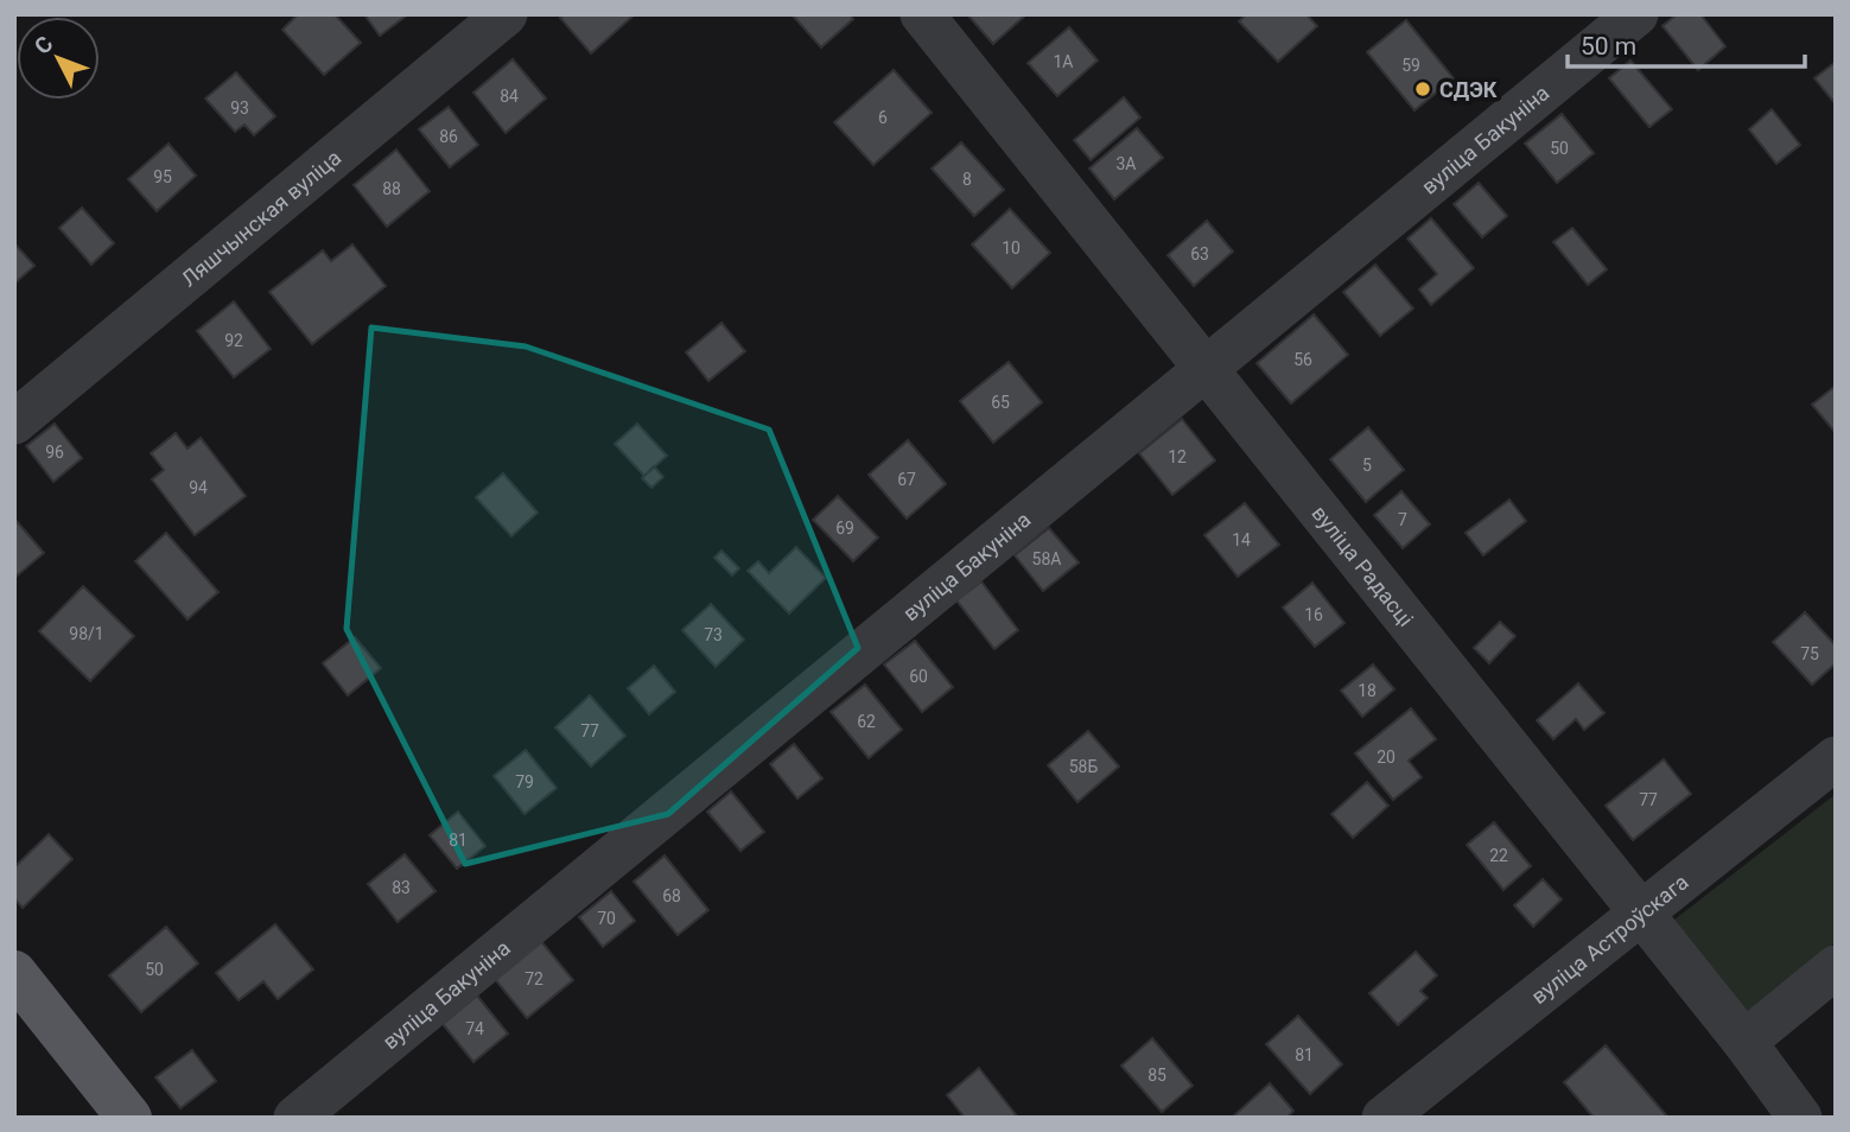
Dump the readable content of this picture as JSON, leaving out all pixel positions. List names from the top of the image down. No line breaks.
{"streets":{"street":["вуліца Бакуніна","Ляшчынская вуліца","вуліца Радасці","вуліца Астроўскага"]},"crossings":[["вуліца Бакуніна","вуліца Радасці"],["вуліца Радасці","вуліца Астроўскага"]],"places":["СДЭК"],"house_numbers":["1А","59","84","93","6","86","50","3А","95","8","88","10","63","92","56","65","96","12","5","67","94","7","69","14","58А","16","98/1","73","75","60","18","62","77","20","58Б","79","77","81","22","83","68","70","50","72","74","81","85"],"scale_bar":"50 m","north":"top left"}
